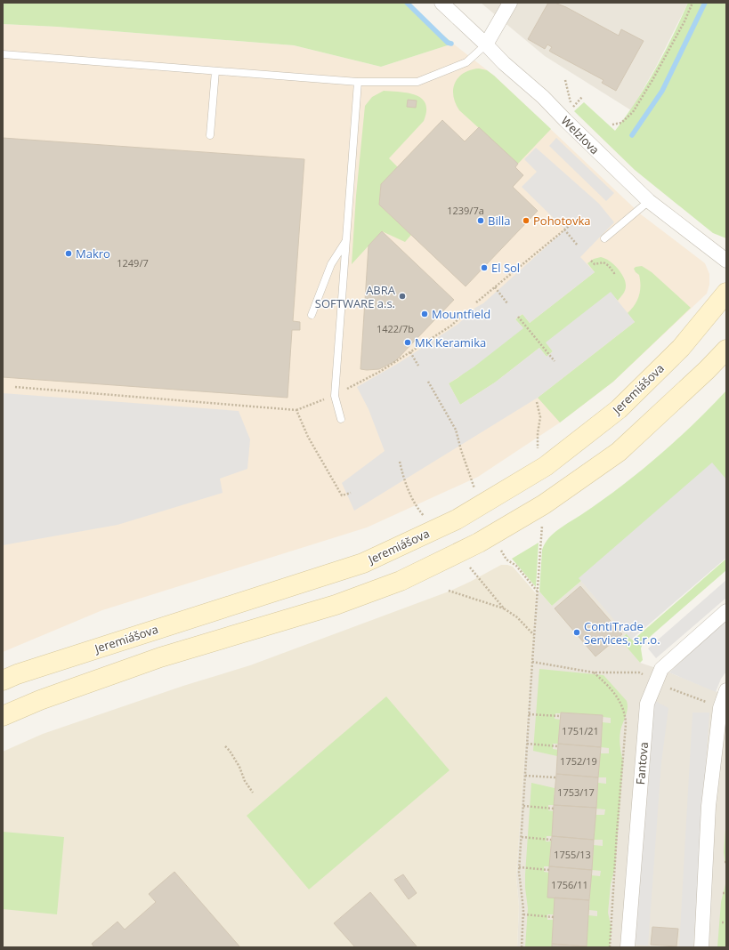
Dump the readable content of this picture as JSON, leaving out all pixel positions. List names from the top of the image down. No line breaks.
{"streets":{"main road":["Jeremiášova"],"street":["Welzlova","Fantova"]},"places":["Billa","Pohotovka","Makro","El Sol","ABRA SOFTWARE a.s.","Mountfield","MK Keramika","ContiTrade Services, s.r.o."],"house_numbers":["1239/7a","1249/7","1422/7b","1751/21","1752/19","1753/17","1755/13","1756/11"]}
